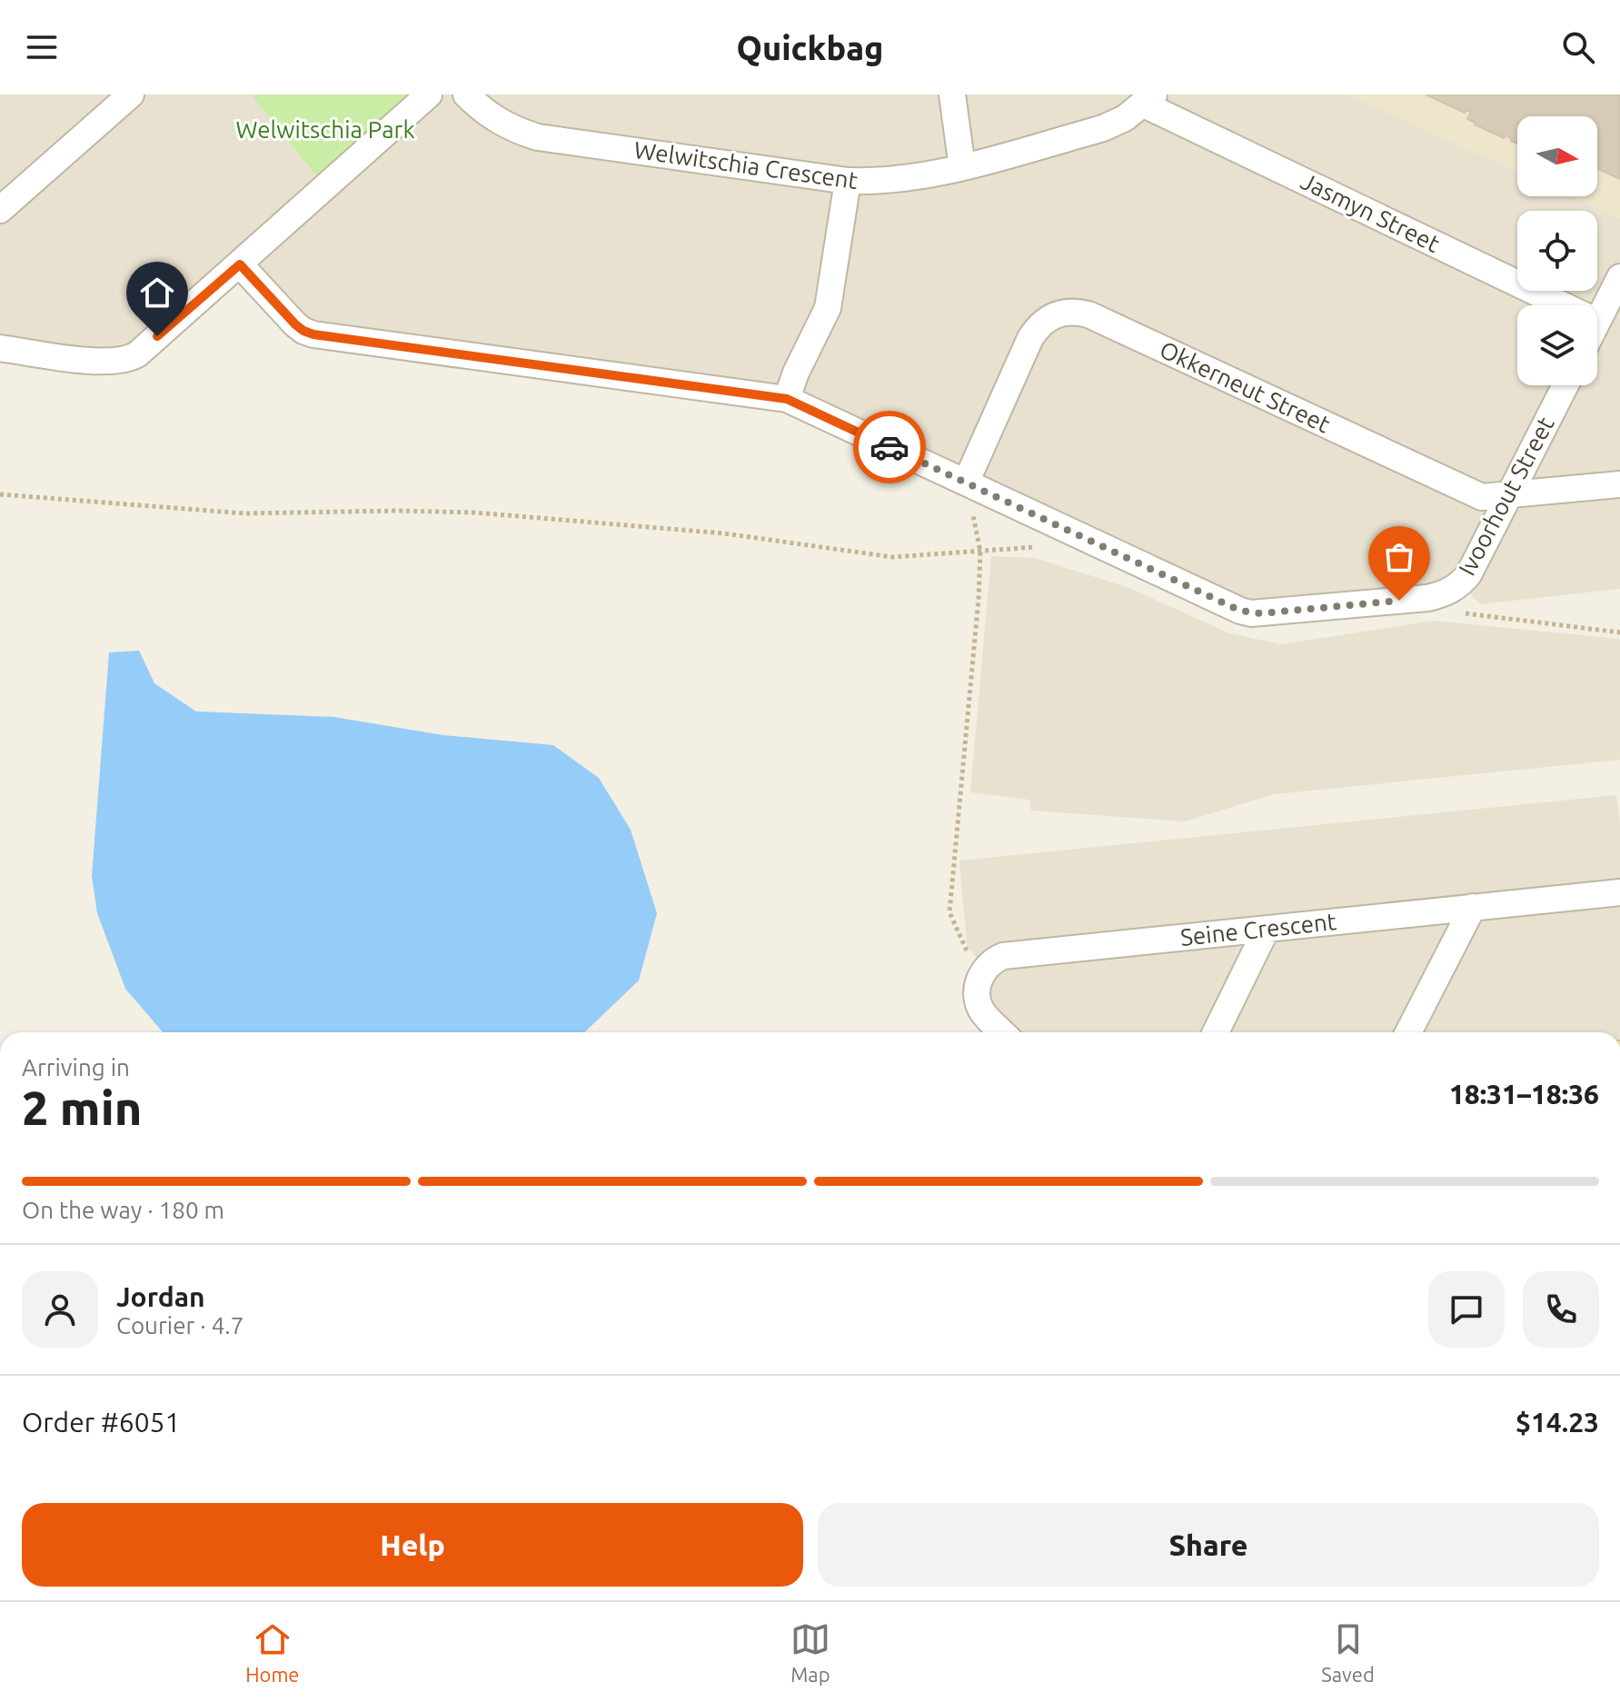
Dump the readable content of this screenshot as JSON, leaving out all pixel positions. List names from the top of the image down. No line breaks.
{"streets":{"street":["Welwitschia Crescent","Jasmyn Street","Okkerneut Street","Ivoorhout Street","Seine Crescent"]},"crossings":[["Welwitschia Crescent","Jasmyn Street"],["Okkerneut Street","Ivoorhout Street"]],"parks":["Welwitschia Park"],"north":"right","page":{"header":"Quickbag","heading":["2 min","Arriving in","18:31–18:36"],"panel":["Jordan","Courier · 4.7","Order #6051","$14.23"],"bar":"On the way · 180 m","buttons":["Help","Share"],"tabs":["Home","Map","Saved"]}}
